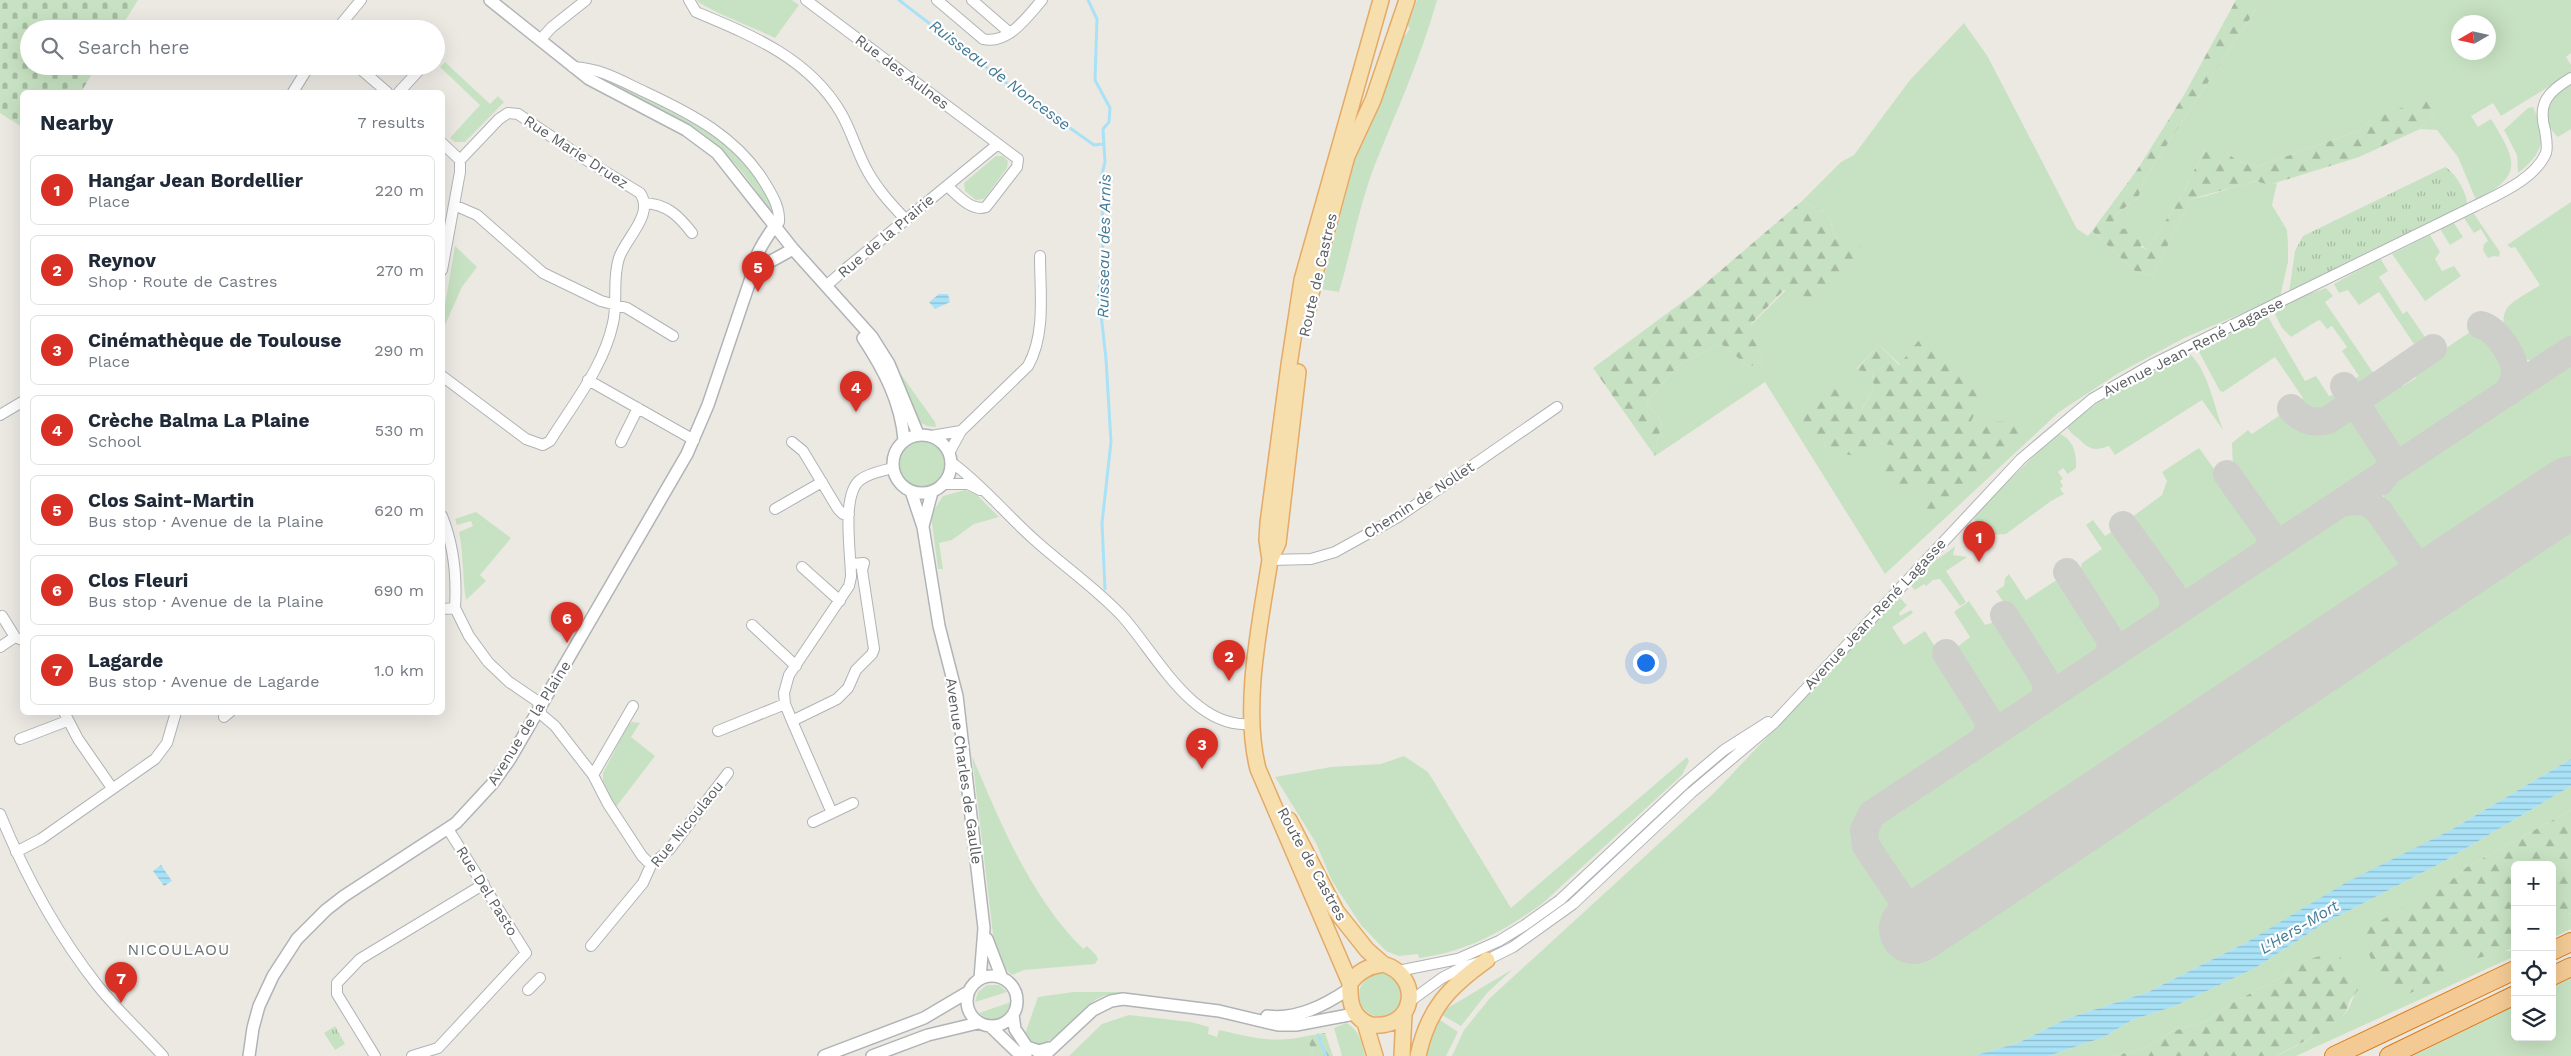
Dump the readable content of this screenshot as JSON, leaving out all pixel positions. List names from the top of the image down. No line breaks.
{"streets":{"main road":["Route de Castres"],"street":["Rue des Aulnes","Rue Marie Druez","Rue de la Prairie","Avenue Jean-René Lagasse","Chemin de Nollet","Avenue de la Plaine","Avenue Charles de Gaulle","Rue Nicoulaou","Rue Del Pasto"]},"crossings":[["Rue des Aulnes","Rue de la Prairie"],["Route de Castres","Avenue Jean-René Lagasse"],["Route de Castres","Chemin de Nollet"],["Avenue de la Plaine","Rue Del Pasto"]],"districts":["NICOULAOU"],"water":["Ruisseau de Noncesse","Ruisseau des Arnis","L'Hers-Mort"],"north":"left","page":{"search":"Search here","heading":["Nearby","7 results"],"list":[{"mark":"1","name":"Hangar Jean Bordellier","note":"Place","value":"220 m"},{"mark":"2","name":"Reynov","note":"Shop · Route de Castres","value":"270 m"},{"mark":"3","name":"Cinémathèque de Toulouse","note":"Place","value":"290 m"},{"mark":"4","name":"Crèche Balma La Plaine","note":"School","value":"530 m"},{"mark":"5","name":"Clos Saint-Martin","note":"Bus stop · Avenue de la Plaine","value":"620 m"},{"mark":"6","name":"Clos Fleuri","note":"Bus stop · Avenue de la Plaine","value":"690 m"},{"mark":"7","name":"Lagarde","note":"Bus stop · Avenue de Lagarde","value":"1.0 km"}],"pins":["5","4","1","6","2","3","7"],"map_buttons":["+","−"]}}
